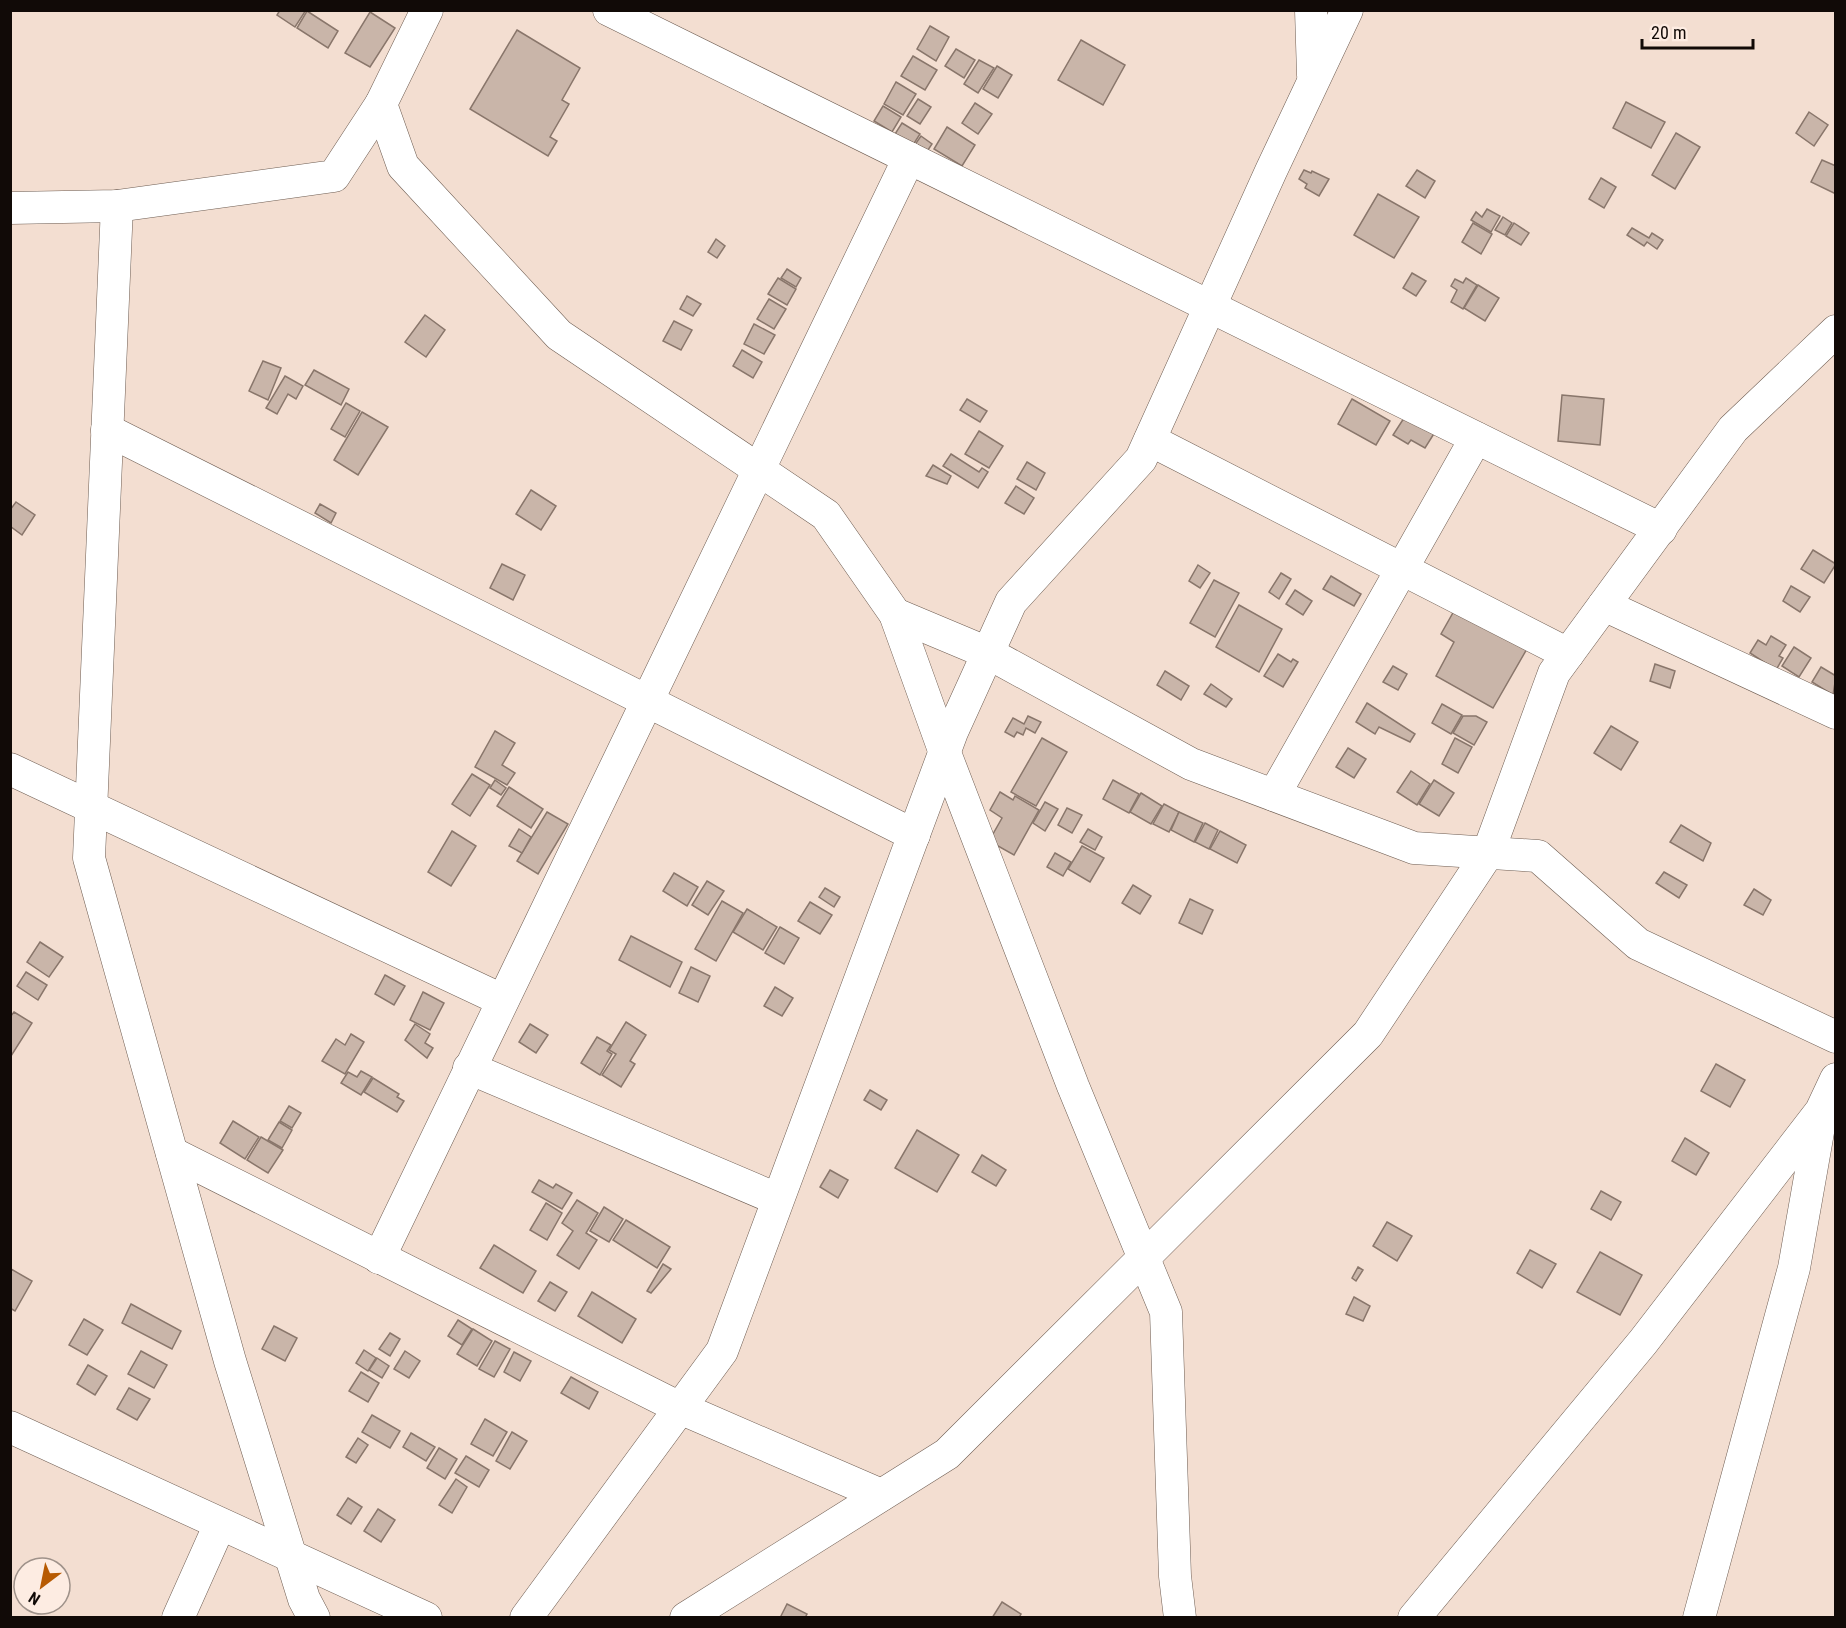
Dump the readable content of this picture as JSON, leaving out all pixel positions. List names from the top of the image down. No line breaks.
{"scale_bar":"20 m","north":"bottom left"}
